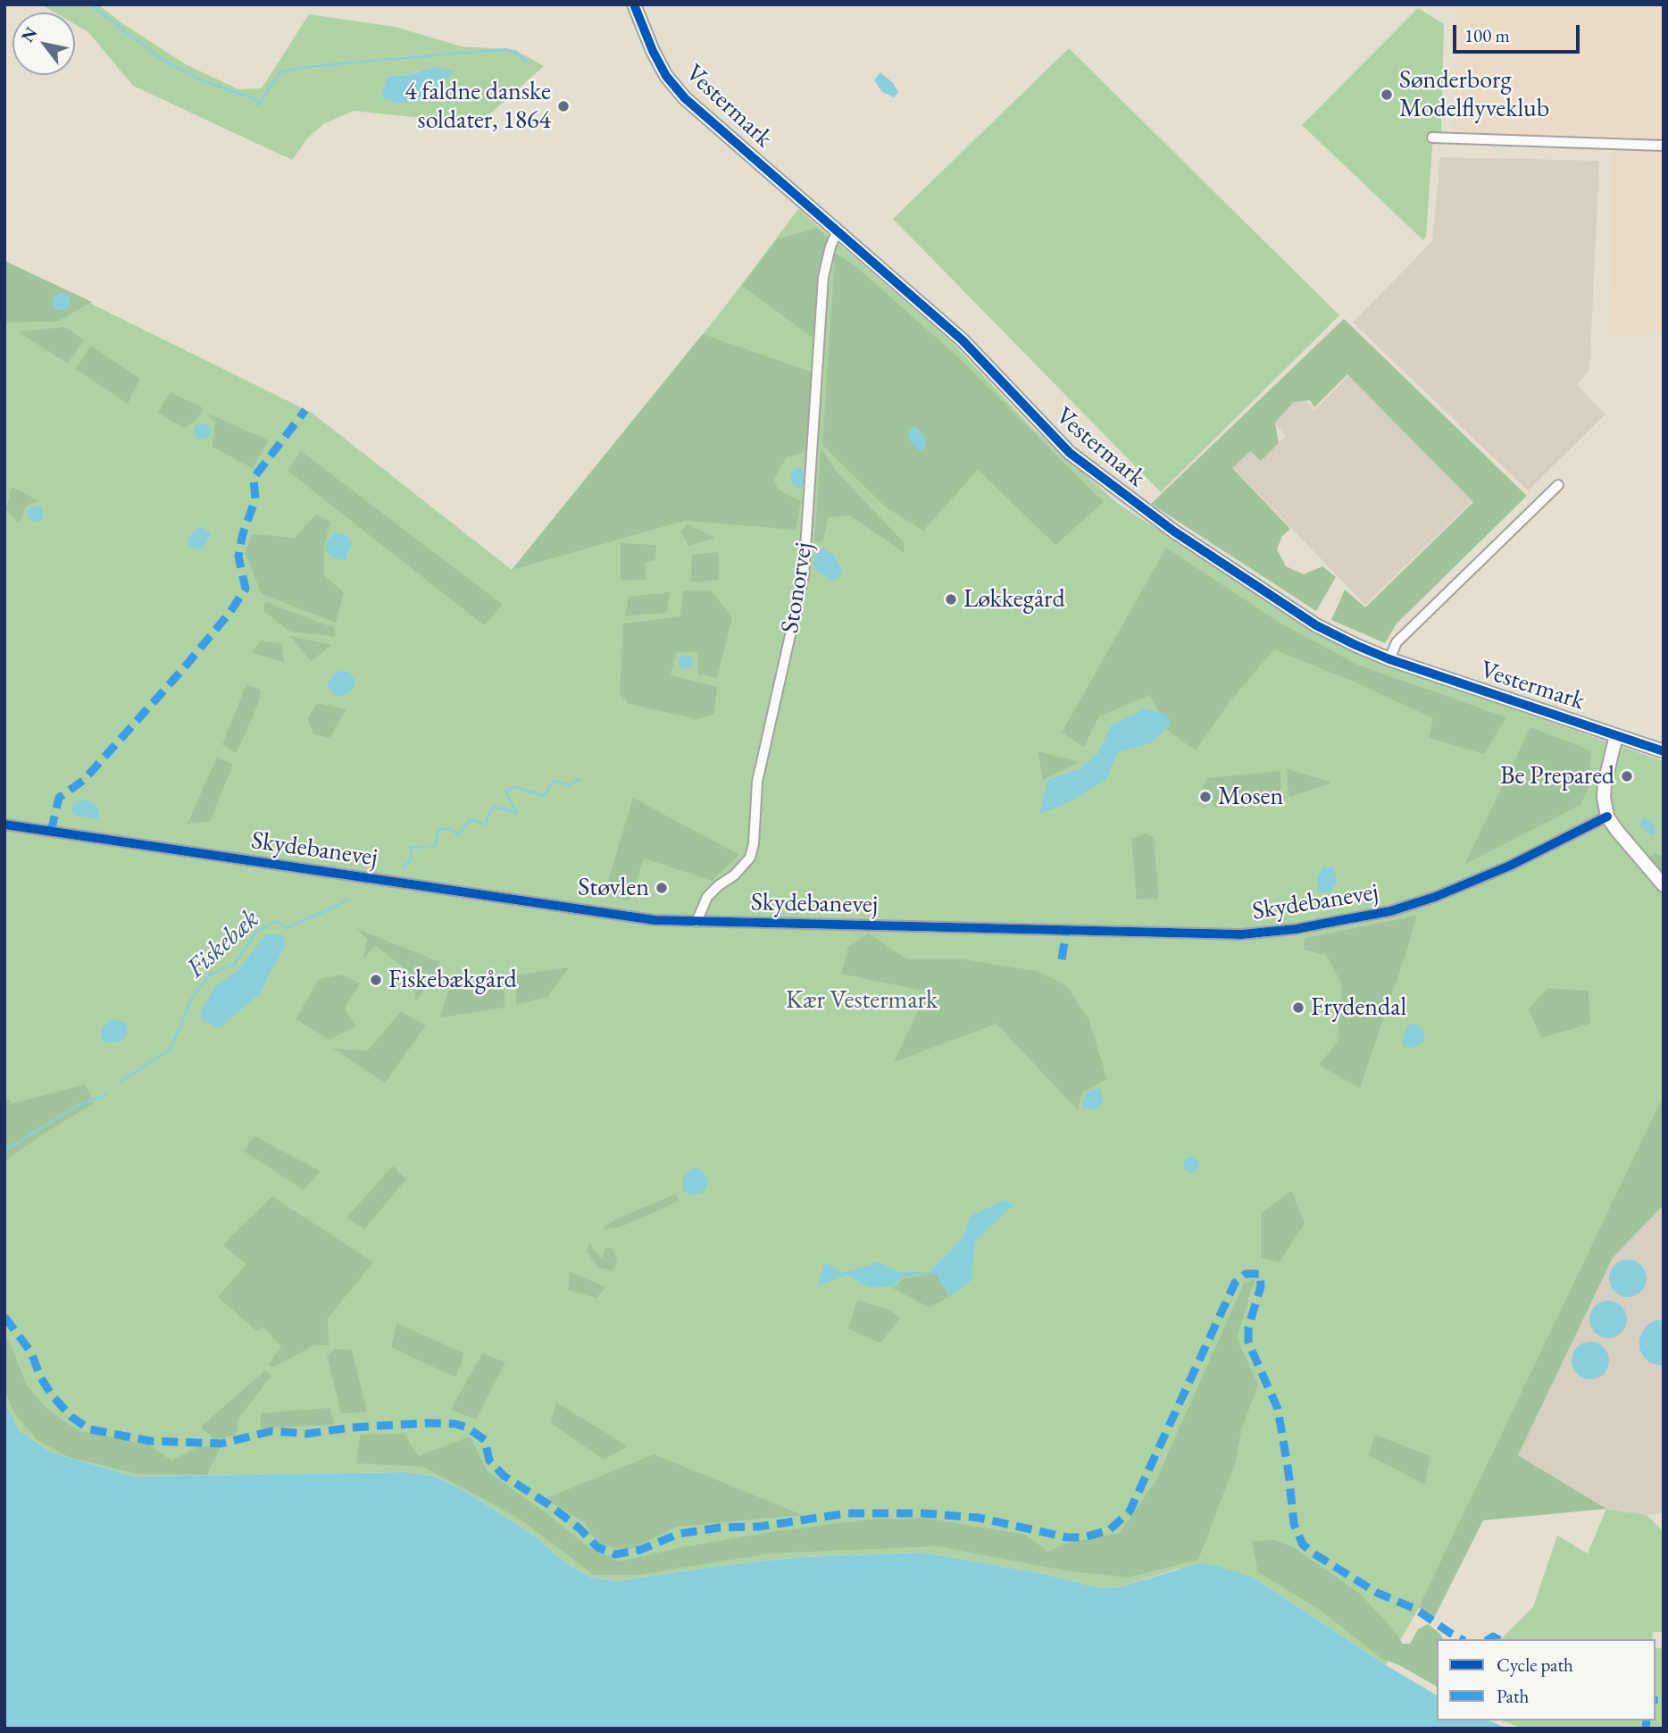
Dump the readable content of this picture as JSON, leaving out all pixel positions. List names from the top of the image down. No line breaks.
{"streets":{"street":["Vestermark","Stonorvej","Skydebanevej"]},"crossings":[["Vestermark","Stonorvej"],["Stonorvej","Skydebanevej"]],"water":["Fiskebæk"],"parks":["Kær Vestermark"],"places":["Sønderborg Modelflyveklub","4 faldne danske soldater, 1864","Løkkegård","Be Prepared","Mosen","Støvlen","Fiskebækgård","Frydendal"],"legend":["Cycle path","Path"],"scale_bar":"100 m","north":"top left"}
